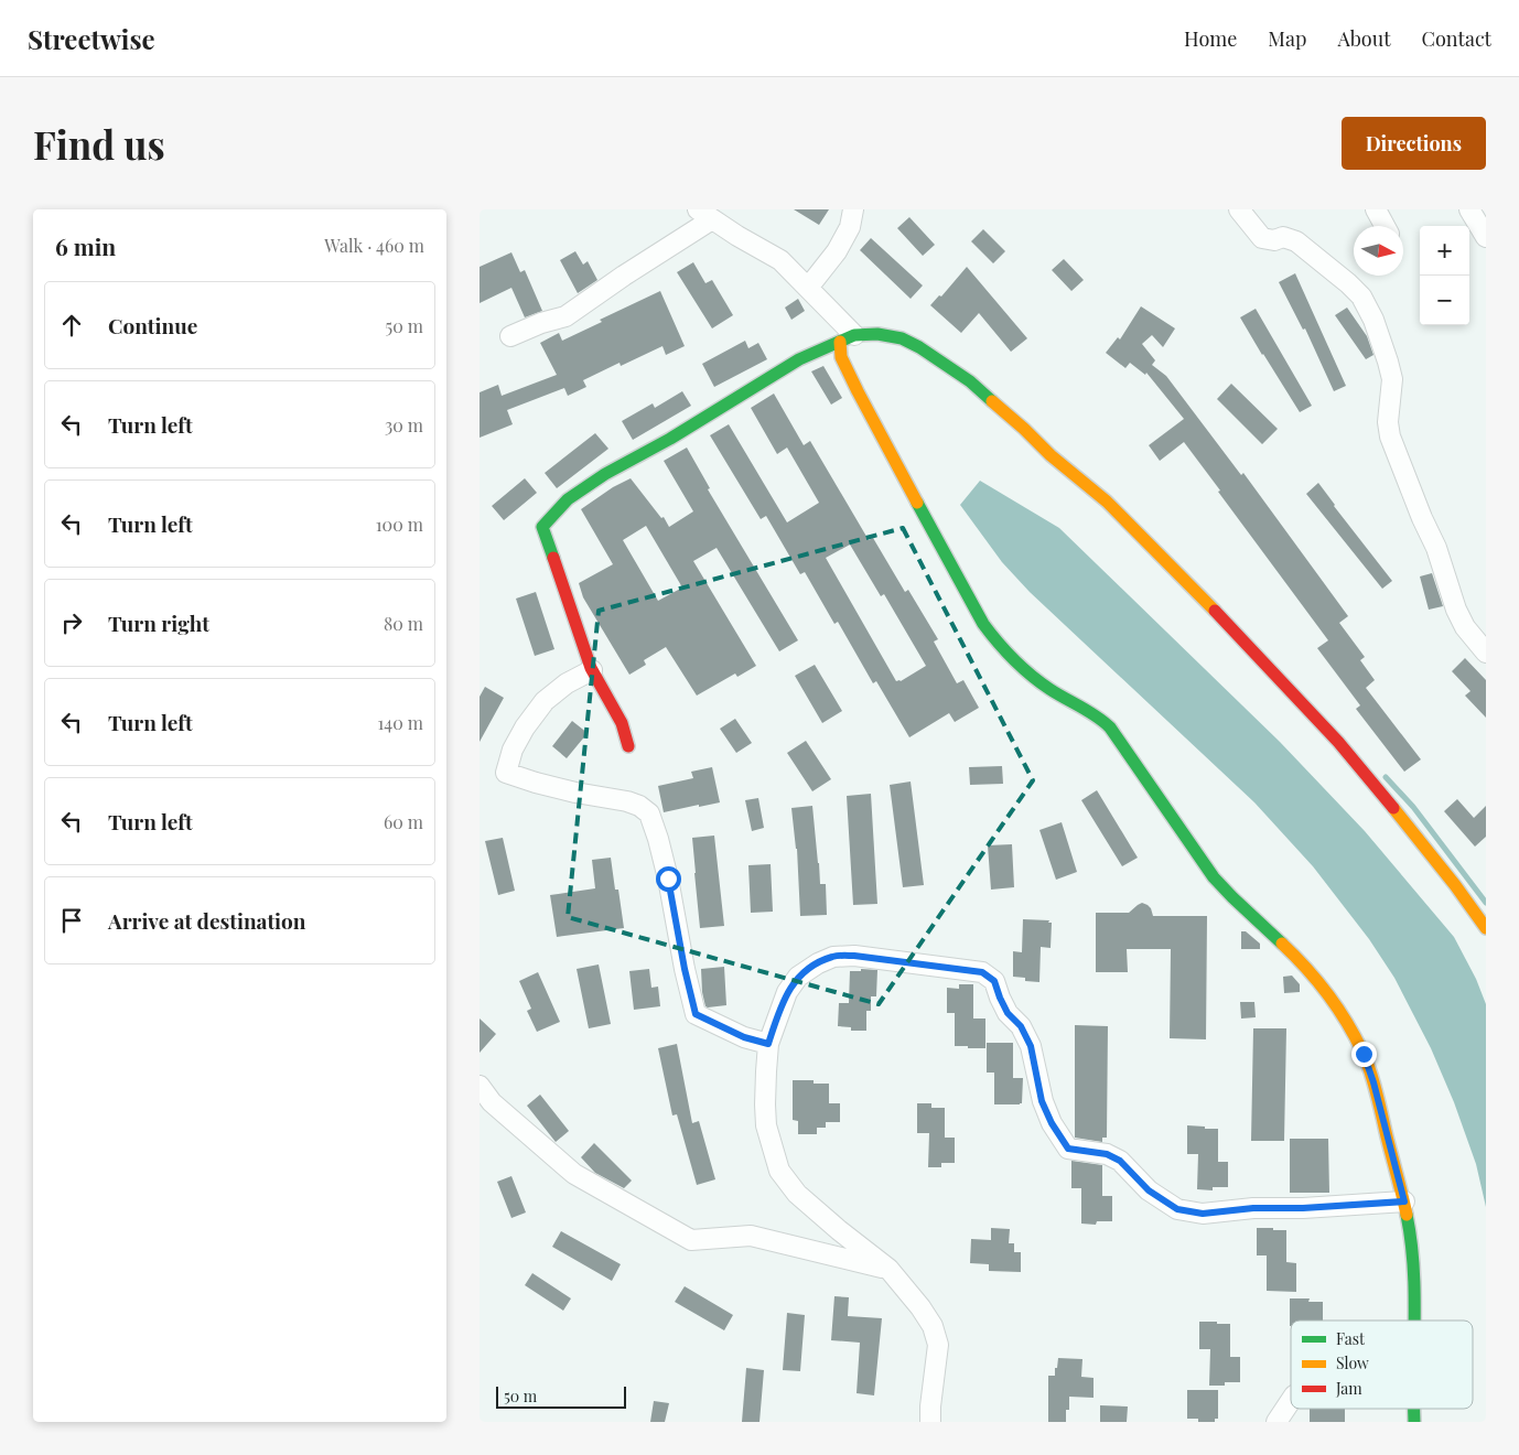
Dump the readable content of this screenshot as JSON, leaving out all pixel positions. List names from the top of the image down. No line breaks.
{"legend":["Fast","Slow","Jam"],"scale_bar":"50 m","north":"right","page":{"header":"Streetwise","nav":["Home","Map","About","Contact"],"buttons":"Directions","title":"Find us","heading":["6 min","Walk · 460 m"],"map_buttons":["+","−"],"list":[["Continue","50 m"],["Turn left","30 m"],["Turn left","100 m"],["Turn right","80 m"],["Turn left","140 m"],["Turn left","60 m"],"Arrive at destination"],"scale":"50 m"}}
